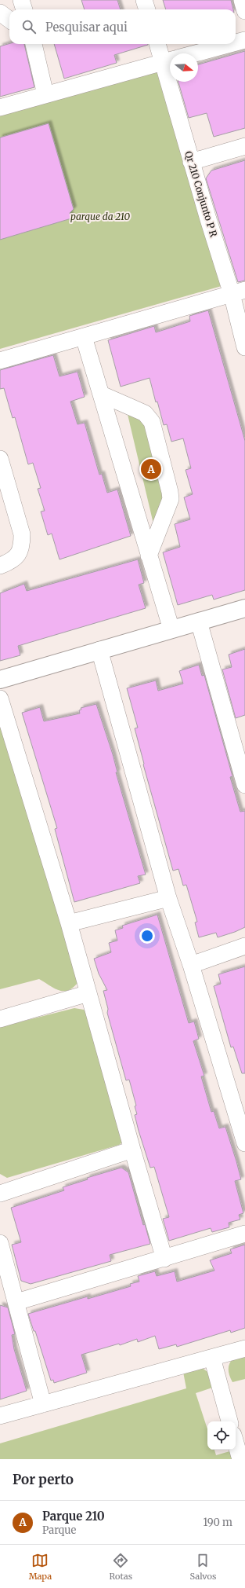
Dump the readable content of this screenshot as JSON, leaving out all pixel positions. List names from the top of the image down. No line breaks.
{"streets":{"street":["Qr 210 Conjunto P R"]},"parks":["parque da 210"],"north":"right","page":{"search":"Pesquisar aqui","pins":"A","heading":"Por perto","list":[{"mark":"A","name":"Parque 210","note":"Parque","value":"190 m"}],"nav":["Mapa","Rotas","Salvos"]}}
